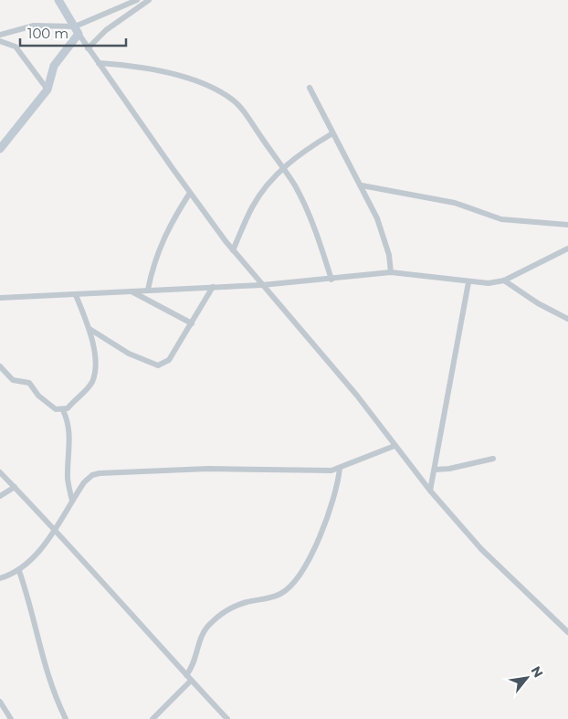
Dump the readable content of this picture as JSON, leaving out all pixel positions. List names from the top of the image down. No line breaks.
{"scale_bar":"100 m","north":"top right"}
